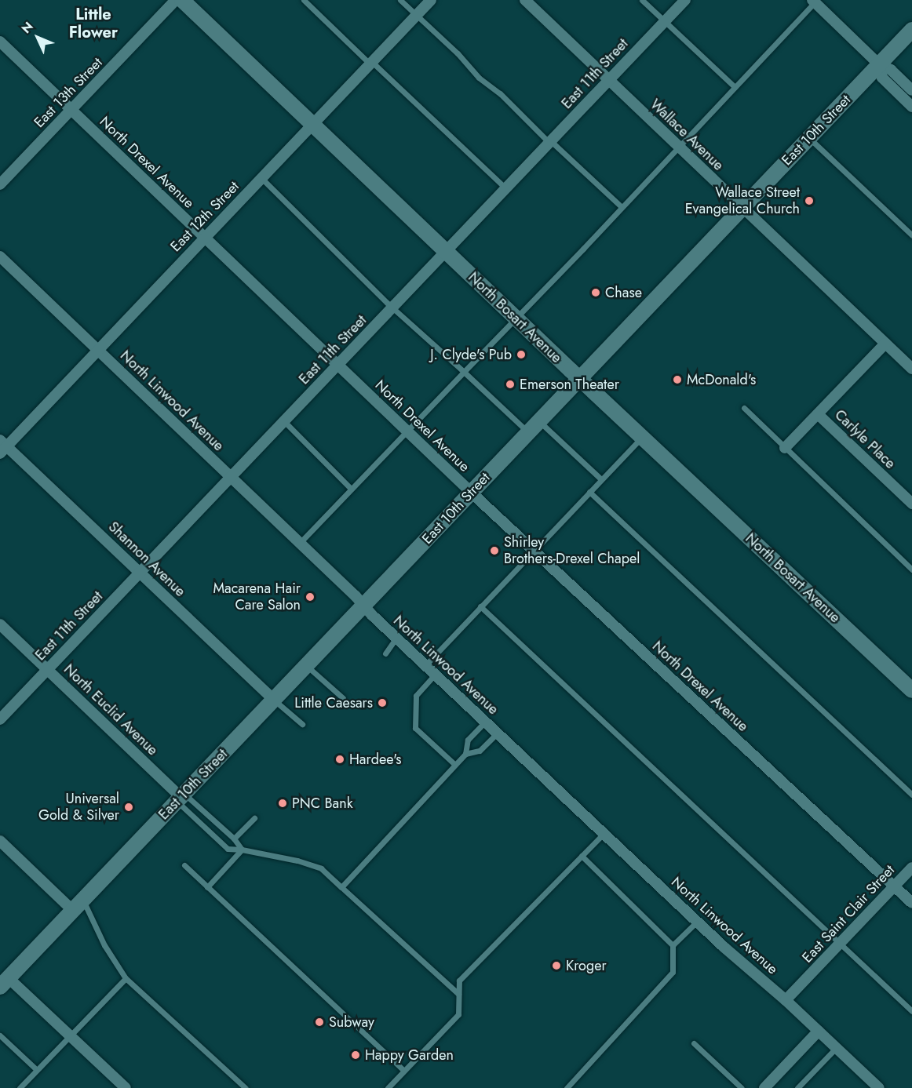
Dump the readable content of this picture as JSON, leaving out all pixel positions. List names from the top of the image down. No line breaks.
{"streets":{"main road":["East 10th Street","North Bosart Avenue"],"street":["East 11th Street","East 13th Street","Wallace Avenue","North Drexel Avenue","East 12th Street","North Linwood Avenue","Carlyle Place","Shannon Avenue","North Euclid Avenue","East Saint Clair Street"]},"crossings":[["East 11th Street","Wallace Avenue"],["East 11th Street","North Drexel Avenue"],["East 11th Street","North Bosart Avenue"],["East 11th Street","North Linwood Avenue"],["East 11th Street","Shannon Avenue"],["East 11th Street","North Euclid Avenue"],["East 13th Street","North Drexel Avenue"],["East 10th Street","Wallace Avenue"],["East 10th Street","North Drexel Avenue"],["East 10th Street","North Bosart Avenue"],["East 10th Street","North Linwood Avenue"],["East 10th Street","Shannon Avenue"],["East 10th Street","North Euclid Avenue"],["North Drexel Avenue","East 12th Street"],["North Drexel Avenue","East Saint Clair Street"],["East 12th Street","North Bosart Avenue"],["East 12th Street","North Linwood Avenue"],["East 12th Street","Shannon Avenue"],["North Linwood Avenue","East Saint Clair Street"]],"districts":["Little Flower"],"places":["Wallace Street Evangelical Church","Chase","J. Clyde's Pub","McDonald's","Emerson Theater","Shirley Brothers-Drexel Chapel","Macarena Hair Care Salon","Little Caesars","Hardee's","PNC Bank","Universal Gold & Silver","Kroger","Subway","Happy Garden"],"north":"top left"}
